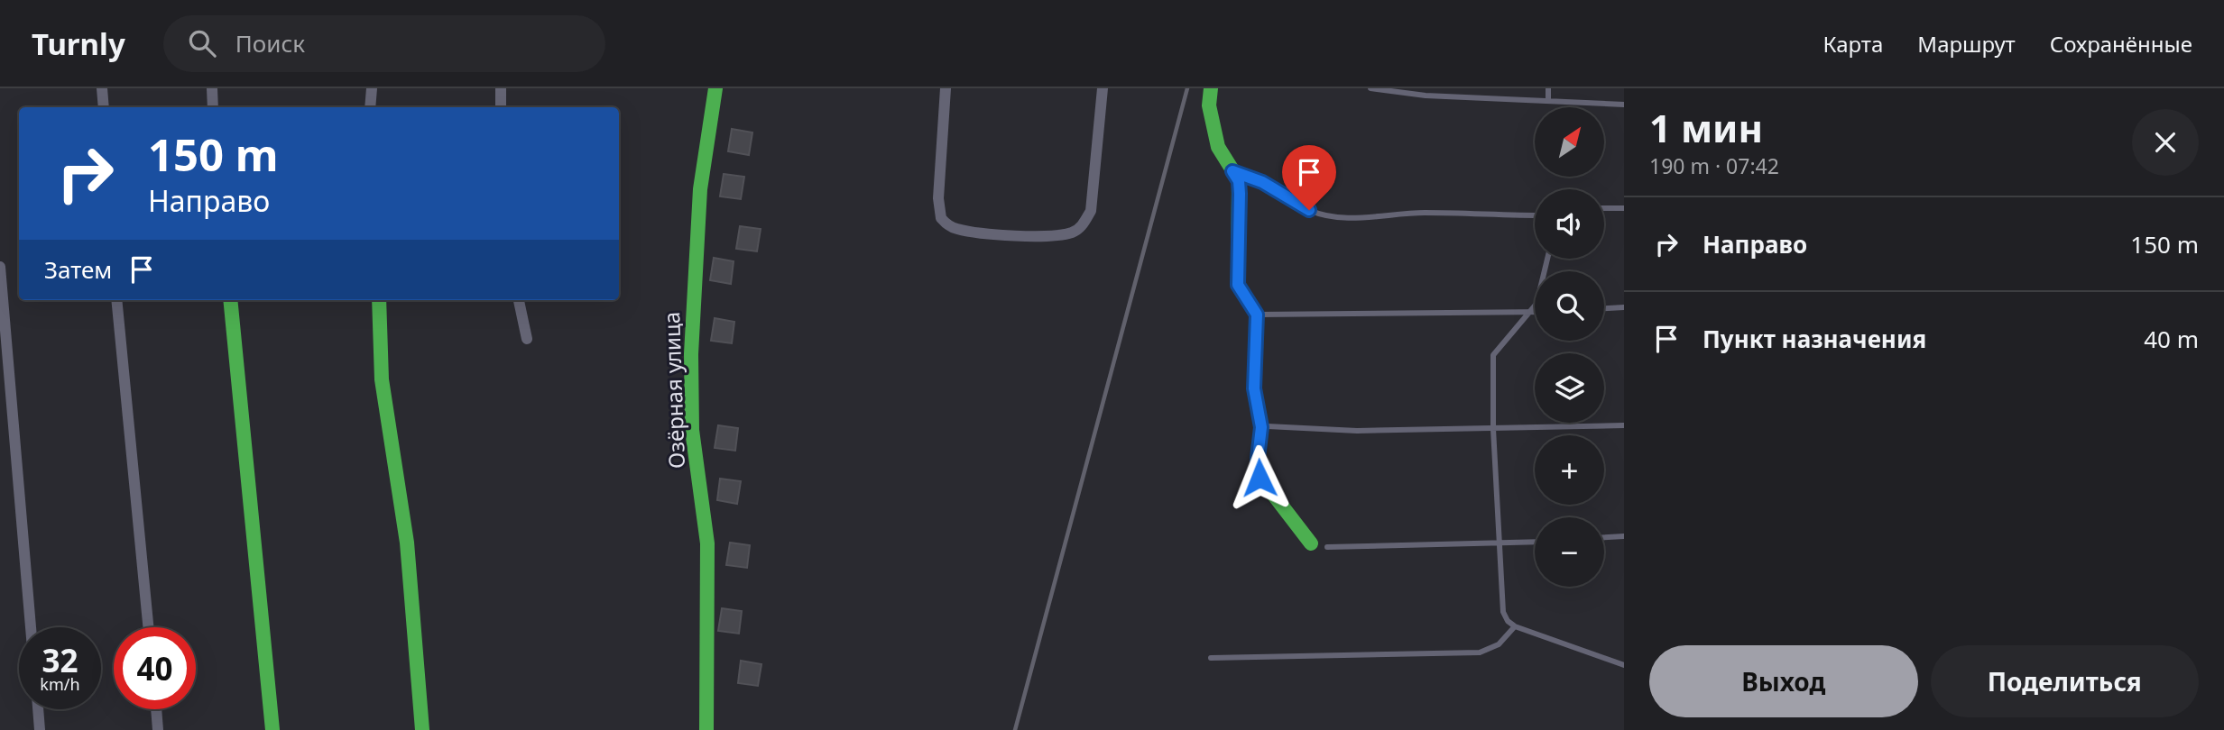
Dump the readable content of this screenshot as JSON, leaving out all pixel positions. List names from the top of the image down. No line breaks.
{"streets":{"street":["Озёрная улица"]},"north":"top right","page":{"header":"Turnly","search":"Поиск","nav":["Карта","Маршрут","Сохранённые"],"heading":["1 мин","190 m · 07:42"],"map_buttons":["+","−"],"turn":["150 m","Направо"],"list":[{"name":"Направо","value":"150 m"},{"name":"Пункт назначения","value":"40 m"}],"then":"Затем","speed":"32 km/h","limit":"40","buttons":["Выход","Поделиться"]}}
